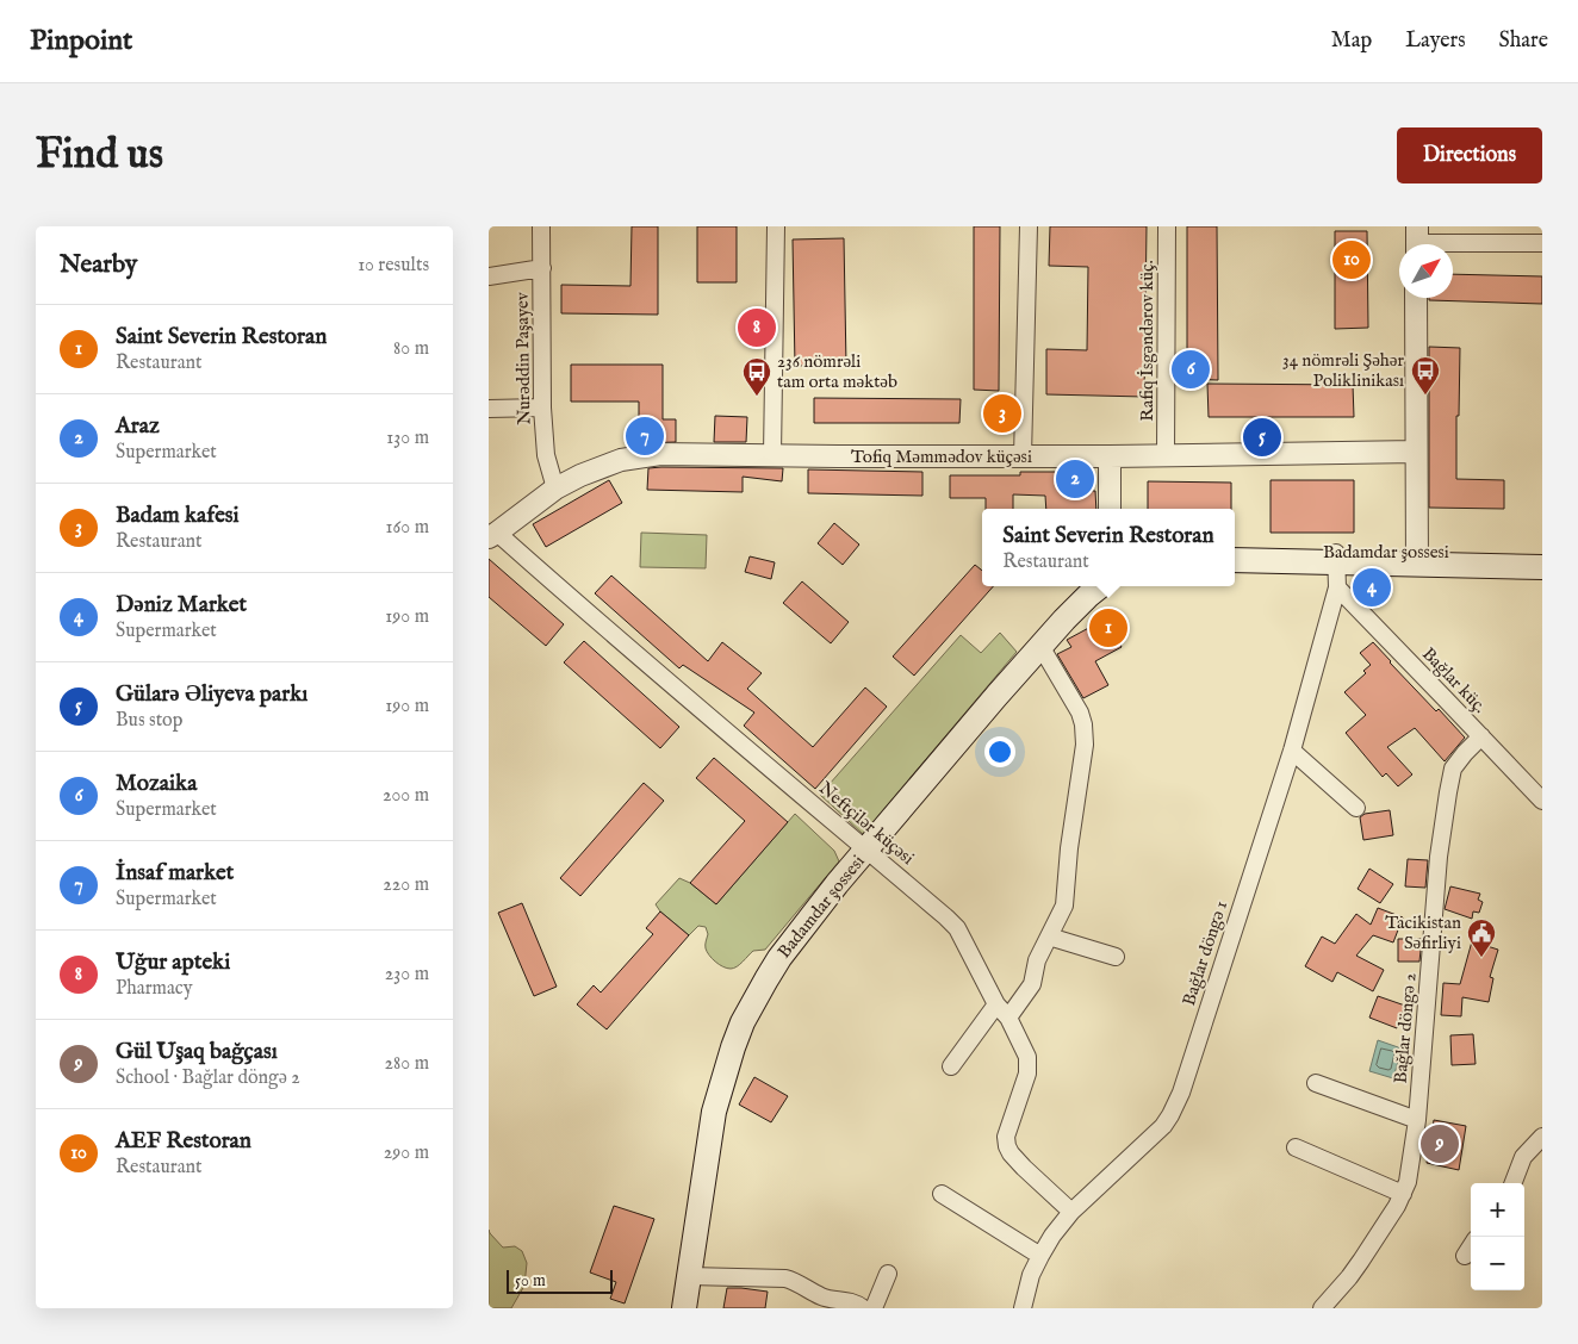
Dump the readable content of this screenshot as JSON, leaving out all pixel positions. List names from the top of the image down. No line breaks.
{"streets":{"main road":["Badamdar şossesi"],"street":["Rafiq İsgəndərov küç.","Nurəddin Paşayev","Tofiq Məmmədov küçəsi","Bağlar küç.","Neftçilər küçəsi","Bağlar döngə 1","Bağlar döngə 2"]},"crossings":[["Rafiq İsgəndərov küç.","Tofiq Məmmədov küçəsi"],["Nurəddin Paşayev","Tofiq Məmmədov küçəsi"],["Tofiq Məmmədov küçəsi","Neftçilər küçəsi"],["Badamdar şossesi","Neftçilər küçəsi"],["Badamdar şossesi","Bağlar döngə 1"],["Bağlar küç.","Bağlar döngə 1"],["Bağlar küç.","Bağlar döngə 2"],["Neftçilər küçəsi","Bağlar döngə 1"]],"places":{"bus stop":["34 nömrəli Şəhər Poliklinikası","236 nömrəli tam orta məktəb"],"public building":["Tacikistan Səfirliyi"]},"scale_bar":"50 m","north":"top right","page":{"header":"Pinpoint","nav":["Map","Layers","Share"],"buttons":"Directions","title":"Find us","heading":["Nearby","10 results"],"pins":["10","8","6","3","7","5","2","4","1","9"],"list":[{"mark":"1","name":"Saint Severin Restoran","note":"Restaurant","value":"80 m"},{"mark":"2","name":"Araz","note":"Supermarket","value":"130 m"},{"mark":"3","name":"Badam kafesi","note":"Restaurant","value":"160 m"},{"mark":"4","name":"Dəniz Market","note":"Supermarket","value":"190 m"},{"mark":"5","name":"Gülarə Əliyeva parkı","note":"Bus stop","value":"190 m"},{"mark":"6","name":"Mozaika","note":"Supermarket","value":"200 m"},{"mark":"7","name":"İnsaf market","note":"Supermarket","value":"220 m"},{"mark":"8","name":"Uğur apteki","note":"Pharmacy","value":"230 m"},{"mark":"9","name":"Gül Uşaq bağçası","note":"School · Bağlar döngə 2","value":"280 m"},{"mark":"10","name":"AEF Restoran","note":"Restaurant","value":"290 m"}],"popup":["Saint Severin Restoran","Restaurant"],"map_buttons":["+","−"],"scale":"50 m"}}
